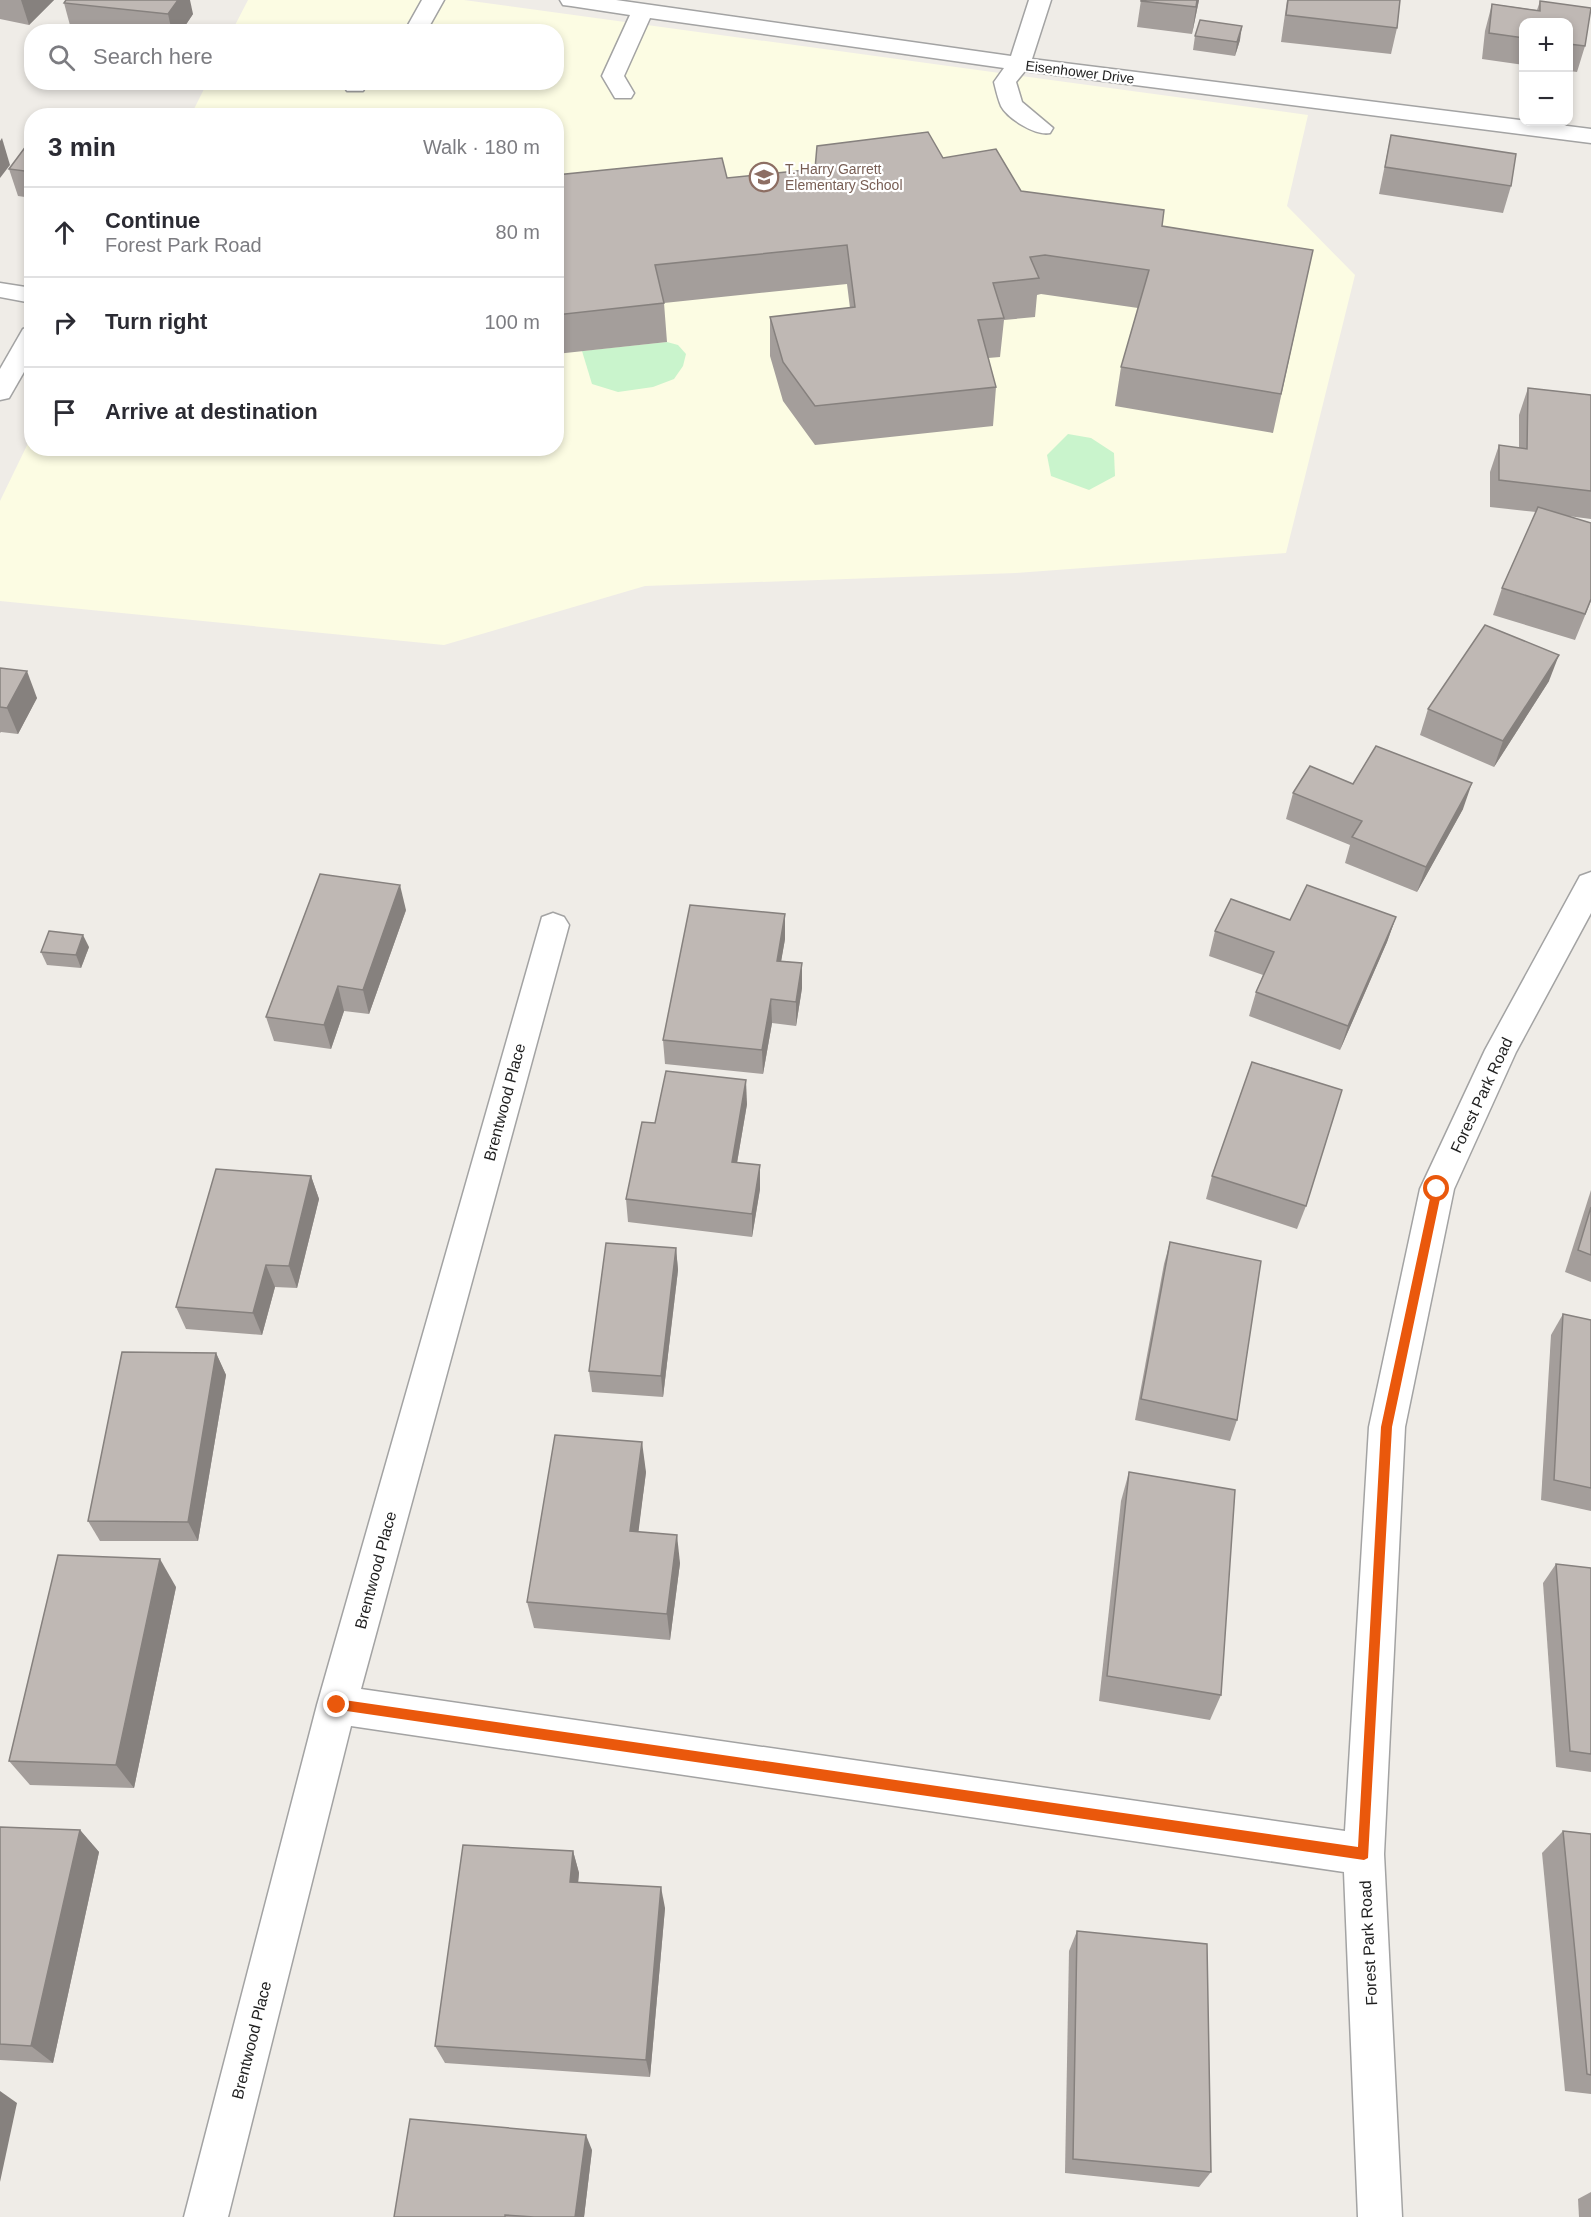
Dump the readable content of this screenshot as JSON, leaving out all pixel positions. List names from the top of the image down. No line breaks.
{"streets":{"street":["Eisenhower Drive","Forest Park Road","Brentwood Place"]},"places":{"school or university":["T. Harry Garrett Elementary School"]},"page":{"map_buttons":["+","−"],"search":"Search here","heading":["3 min","Walk · 180 m"],"list":[["Continue","Forest Park Road","80 m"],["Turn right","100 m"],"Arrive at destination"]}}
